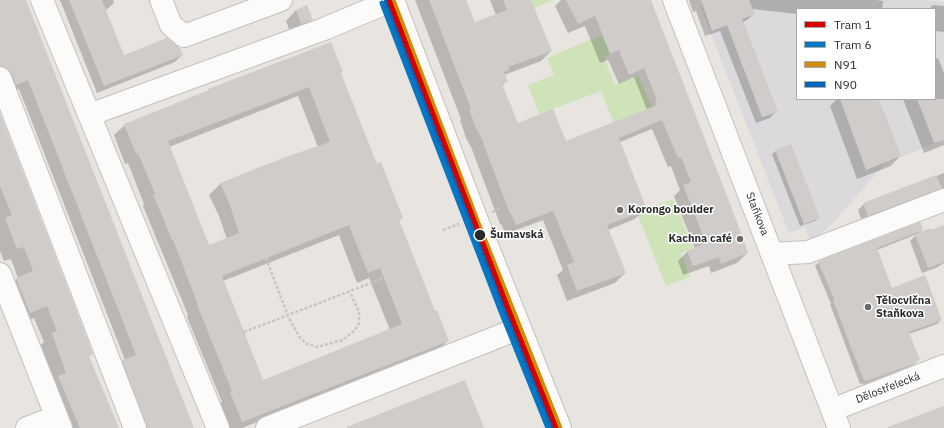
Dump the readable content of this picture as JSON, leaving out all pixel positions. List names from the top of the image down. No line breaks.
{"streets":{"street":["Staňkova","Dělostřelecká"]},"crossings":[["Staňkova","Dělostřelecká"]],"places":["Korongo boulder","Šumavská","Kachna café","Tělocvična Staňkova"],"lines":["tram line 1","transit line N91","transit line N90","tram line 6"],"legend":["Tram 1","Tram 6","N91","N90"]}
